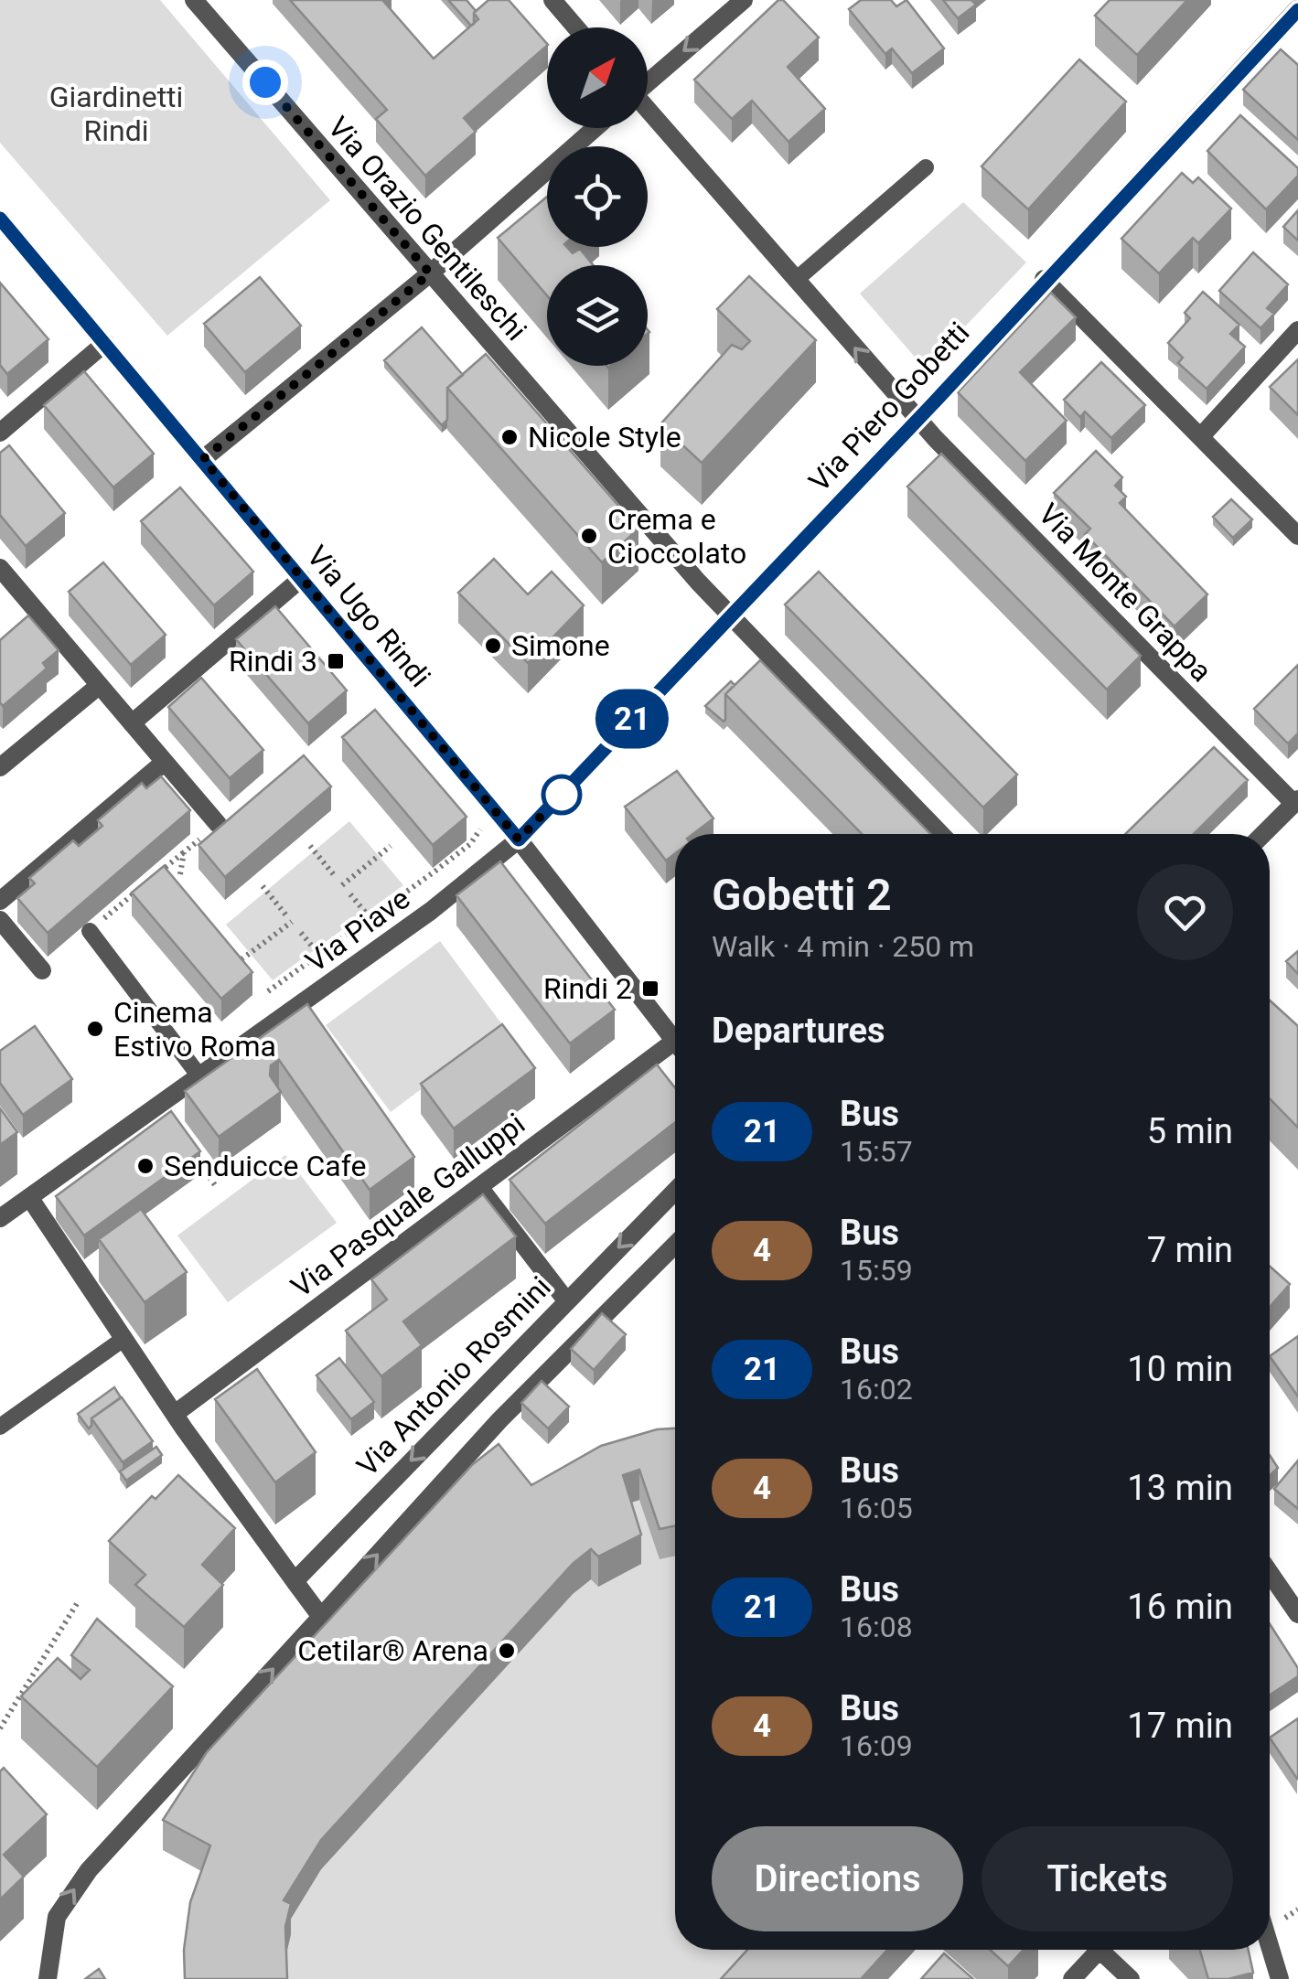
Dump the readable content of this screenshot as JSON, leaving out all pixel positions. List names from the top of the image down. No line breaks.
{"streets":{"street":["Via Orazio Gentileschi","Via Piero Gobetti","Via Monte Grappa","Via Ugo Rindi","Via Piave","Via Pasquale Galluppi","Via Antonio Rosmini"]},"crossings":[["Via Orazio Gentileschi","Via Piero Gobetti"],["Via Piero Gobetti","Via Monte Grappa"],["Via Piero Gobetti","Via Ugo Rindi"],["Via Piero Gobetti","Via Piave"],["Via Ugo Rindi","Via Piave"]],"parks":["Giardinetti Rindi"],"places":{"other":["Nicole Style","Crema e Cioccolato","Simone","Cinema Estivo Roma","Senduicce Cafe","Cetilar® Arena"],"transit":["Rindi 3","Rindi 2"]},"lines":["bus line 21"],"north":"top right","page":{"on_map":"21","heading":[["Gobetti 2","Walk · 4 min · 250 m"],"Departures"],"list":[{"mark":"21","name":"Bus","note":"15:57","value":"5 min"},{"mark":"4","name":"Bus","note":"15:59","value":"7 min"},{"mark":"21","name":"Bus","note":"16:02","value":"10 min"},{"mark":"4","name":"Bus","note":"16:05","value":"13 min"},{"mark":"21","name":"Bus","note":"16:08","value":"16 min"},{"mark":"4","name":"Bus","note":"16:09","value":"17 min"}],"buttons":["Directions","Tickets"]}}
